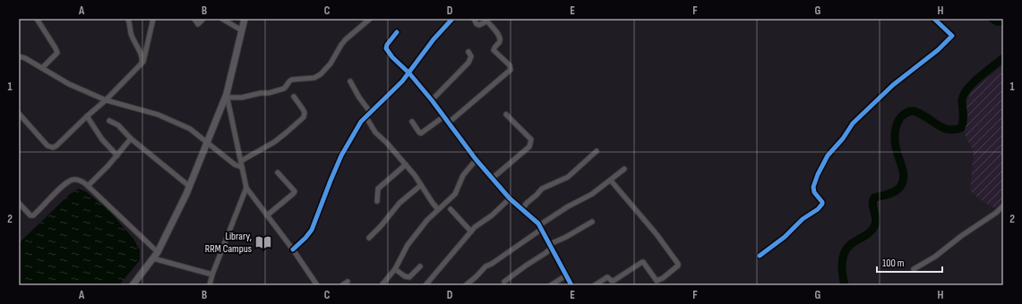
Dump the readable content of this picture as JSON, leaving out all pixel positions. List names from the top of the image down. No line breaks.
{"places":{"library":["Library, RRM Campus"]},"scale_bar":"100 m","grid":{"columns":["A","B","C","D","E","F","G","H"],"rows":["1","2"]}}
